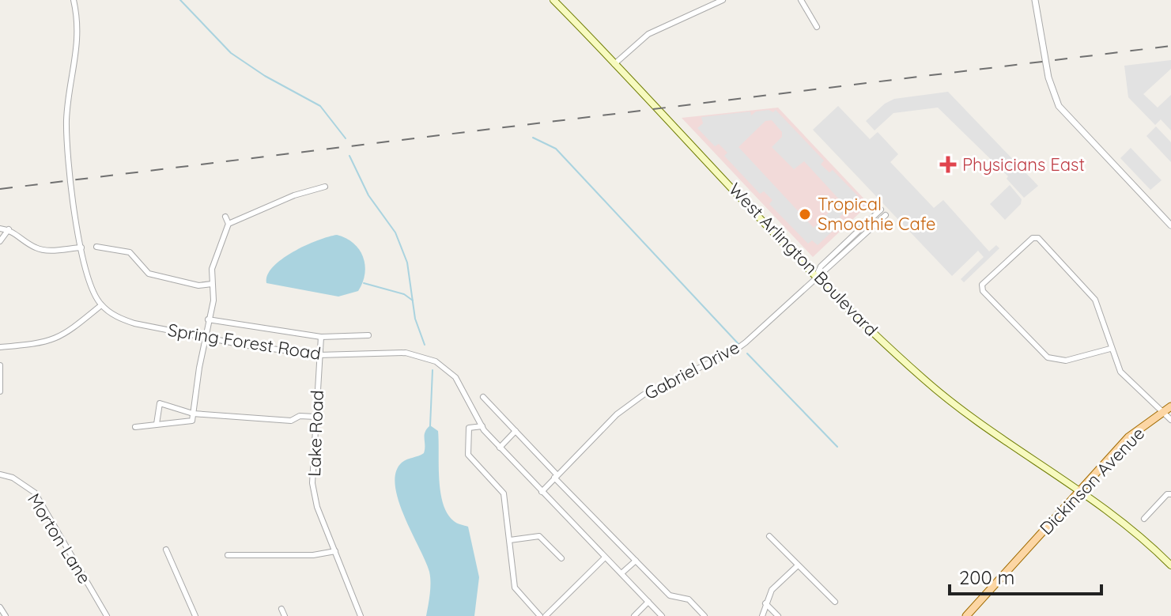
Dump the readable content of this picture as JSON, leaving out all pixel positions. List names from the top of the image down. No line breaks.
{"streets":{"main road":["West Arlington Boulevard","Dickinson Avenue"],"street":["Spring Forest Road","Gabriel Drive","Lake Road","Morton Lane"]},"crossings":[["West Arlington Boulevard","Gabriel Drive"],["West Arlington Boulevard","Dickinson Avenue"],["Spring Forest Road","Gabriel Drive"],["Spring Forest Road","Lake Road"]],"places":{"health":["Physicians East"],"other":["Tropical Smoothie Cafe"]},"scale_bar":"200 m"}
